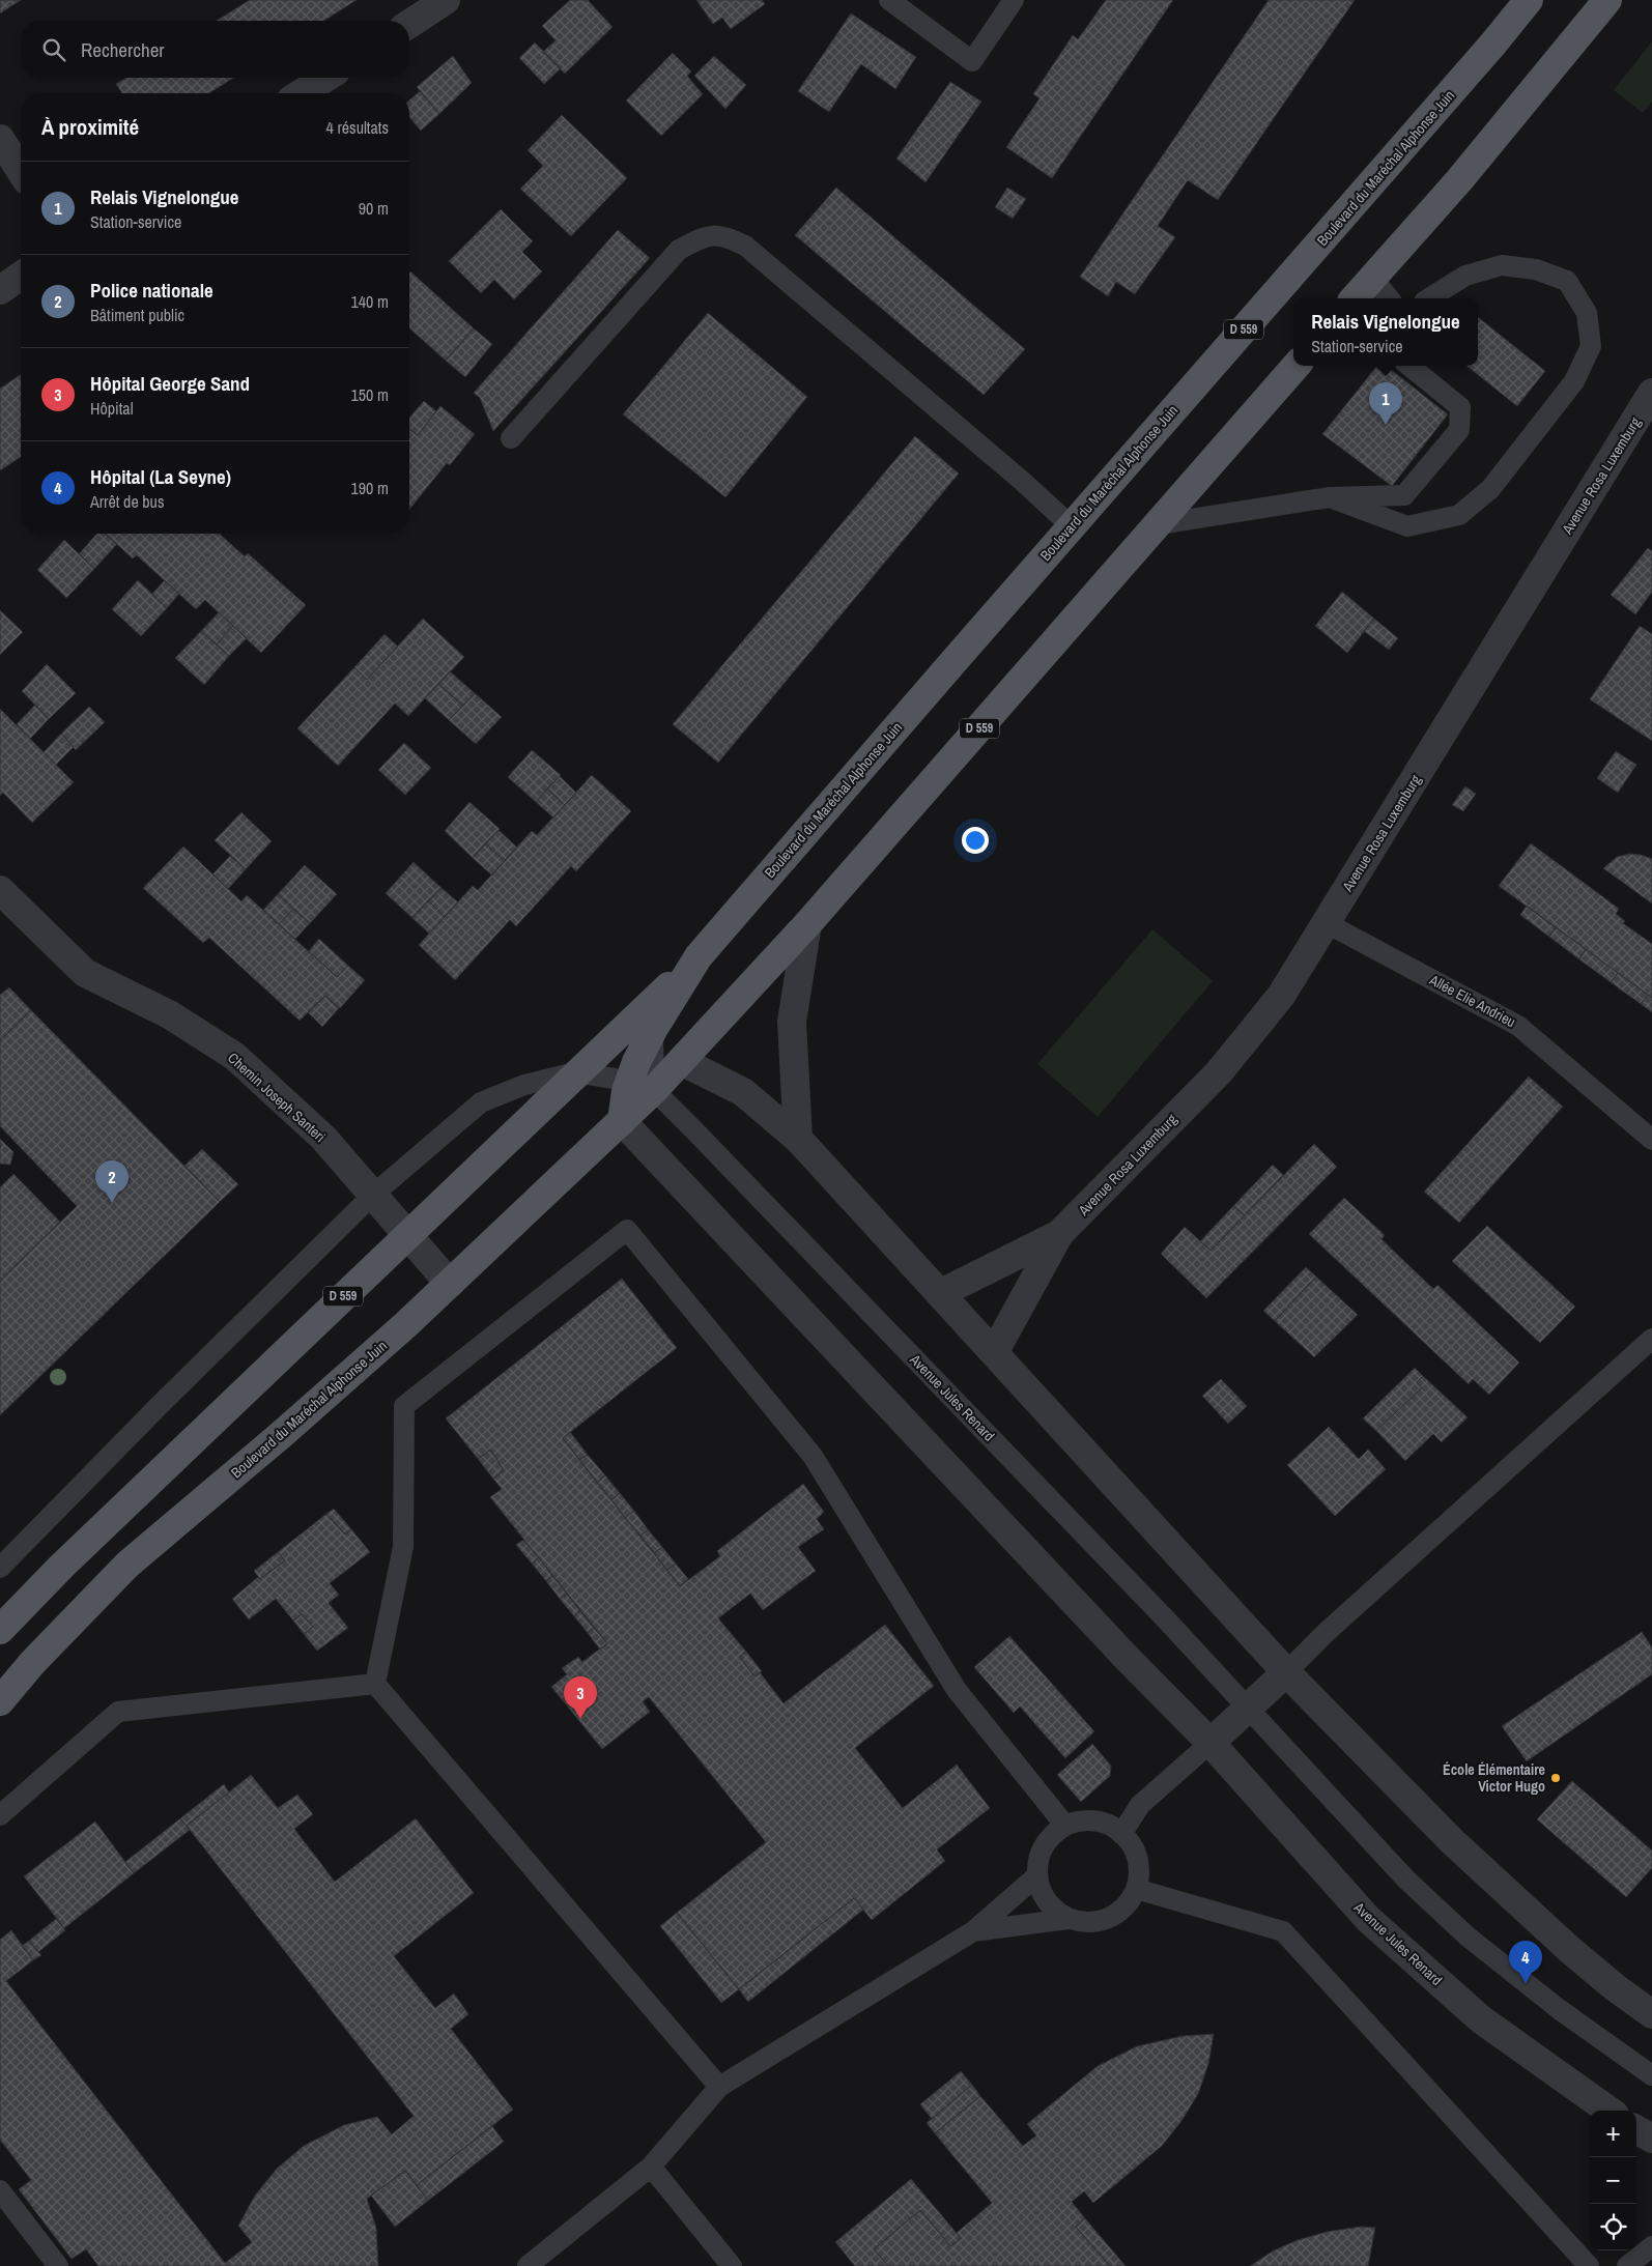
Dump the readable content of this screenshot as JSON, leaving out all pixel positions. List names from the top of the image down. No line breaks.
{"streets":{"main road":["Boulevard du Maréchal Alphonse Juin","D 559"],"street":["Avenue Rosa Luxemburg","Chemin Joseph Santeri","Avenue Jules Renard"],"lane":["Allée Elie Andrieu"]},"crossings":[["Boulevard du Maréchal Alphonse Juin","Chemin Joseph Santeri"],["Boulevard du Maréchal Alphonse Juin","Avenue Jules Renard"],["Avenue Rosa Luxemburg","Allée Elie Andrieu"]],"places":["École Élémentaire Victor Hugo"],"page":{"search":"Rechercher","heading":["À proximité","4 résultats"],"list":[{"mark":"1","name":"Relais Vignelongue","note":"Station-service","value":"90 m"},{"mark":"2","name":"Police nationale","note":"Bâtiment public","value":"140 m"},{"mark":"3","name":"Hôpital George Sand","note":"Hôpital","value":"150 m"},{"mark":"4","name":"Hôpital (La Seyne)","note":"Arrêt de bus","value":"190 m"}],"popup":["Relais Vignelongue","Station-service"],"pins":["1","2","3","4"],"map_buttons":["+","−"]}}
